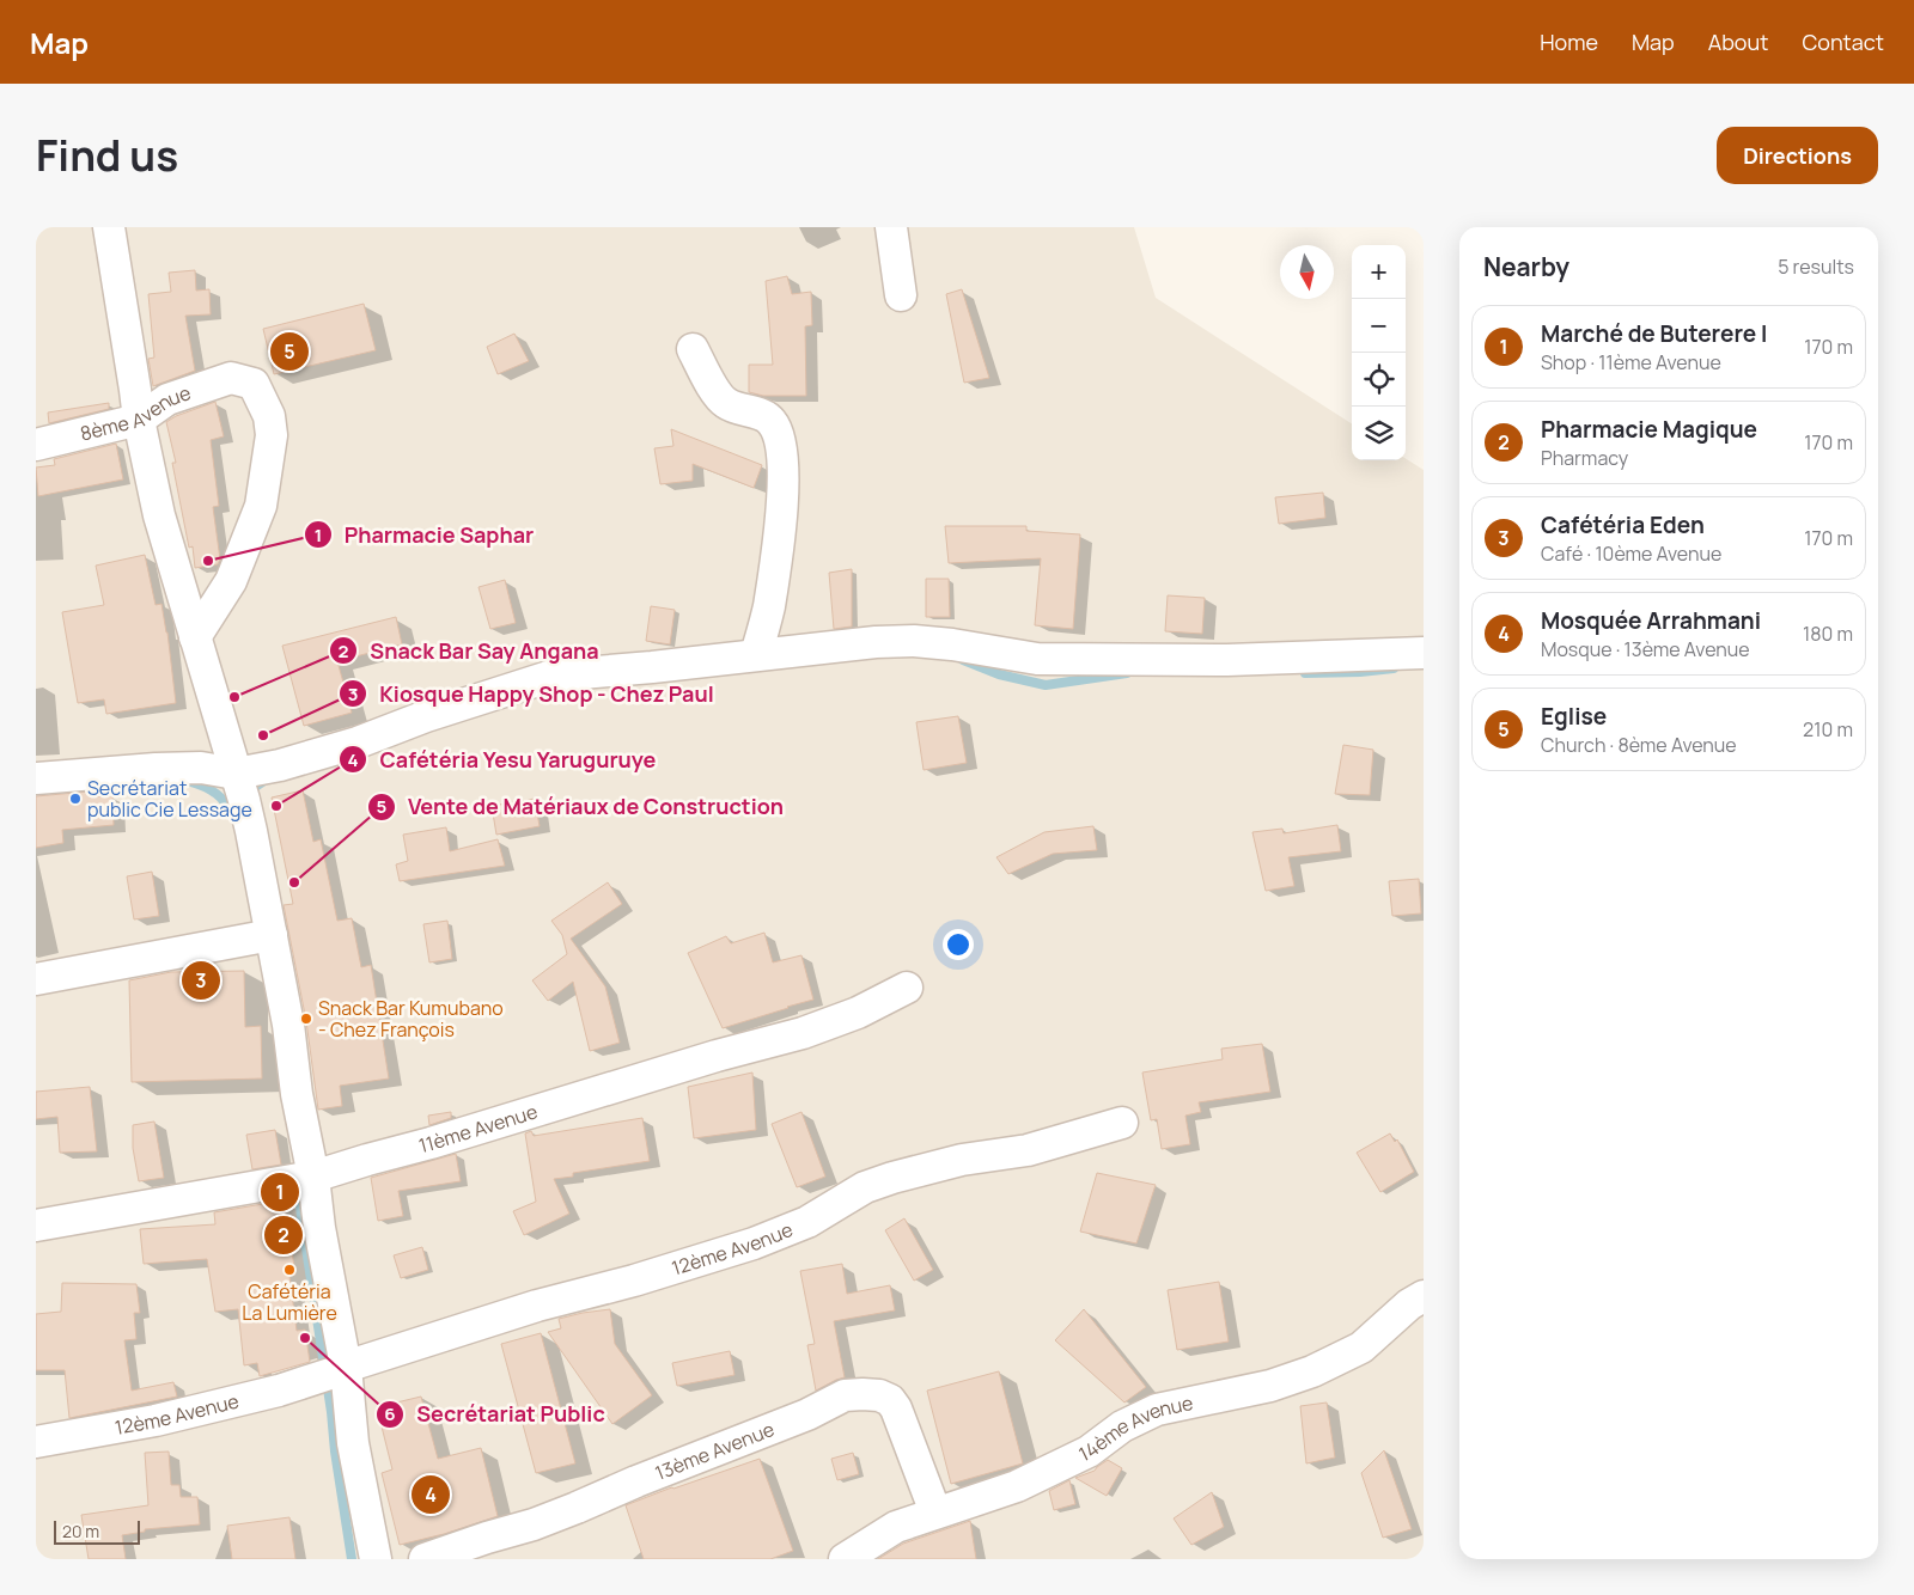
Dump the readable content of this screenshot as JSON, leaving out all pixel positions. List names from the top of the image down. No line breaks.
{"streets":{"street":["8ème Avenue","11ème Avenue","12ème Avenue","14ème Avenue","13ème Avenue"]},"crossings":[["14ème Avenue","13ème Avenue"]],"places":["Pharmacie Saphar","Snack Bar Say Angana","Kiosque Happy Shop - Chez Paul","Secrétariat public Cie Lessage","Cafétéria Yesu Yaruguruye","Vente de Matériaux de Construction","Snack Bar Kumubano - Chez François","Cafétéria La Lumière","Secrétariat Public"],"scale_bar":"20 m","north":"bottom","page":{"header":"Map","nav":["Home","Map","About","Contact"],"title":"Find us","buttons":"Directions","heading":["Nearby","5 results"],"map_buttons":["+","−"],"list":[{"mark":"1","name":"Marché de Buterere I","note":"Shop · 11ème Avenue","value":"170 m"},{"mark":"2","name":"Pharmacie Magique","note":"Pharmacy","value":"170 m"},{"mark":"3","name":"Cafétéria Eden","note":"Café · 10ème Avenue","value":"170 m"},{"mark":"4","name":"Mosquée Arrahmani","note":"Mosque · 13ème Avenue","value":"180 m"},{"mark":"5","name":"Eglise","note":"Church · 8ème Avenue","value":"210 m"}],"pins":["5","3","1","2","4"],"scale":"20 m"}}
